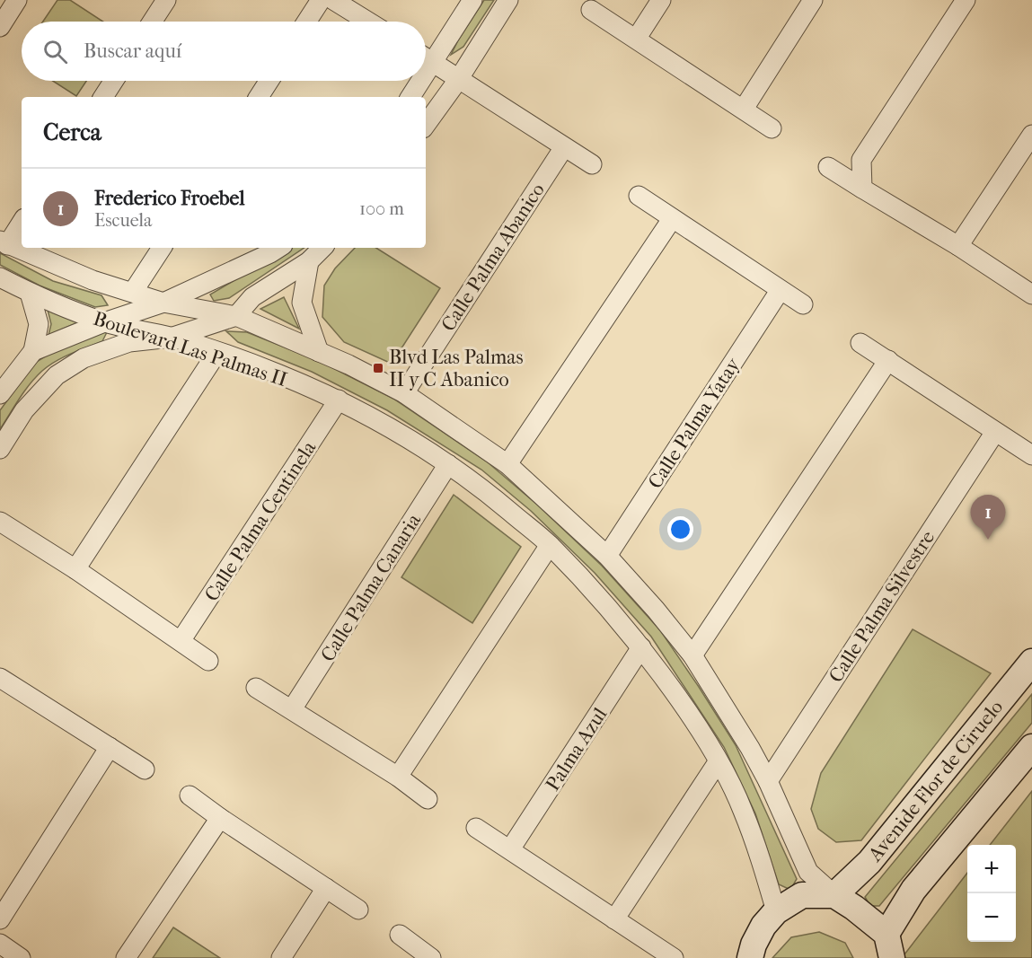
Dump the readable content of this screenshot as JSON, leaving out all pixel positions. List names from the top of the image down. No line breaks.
{"streets":{"main road":["Avenide Flor de Ciruelo"],"street":["Calle Palma Abanico","Boulevard Las Palmas II","Calle Palma Yatay","Calle Palma Centinela","Calle Palma Canaria","Calle Palma Silvestre","Palma Azul"]},"crossings":[["Calle Palma Abanico","Boulevard Las Palmas II"],["Boulevard Las Palmas II","Calle Palma Yatay"],["Boulevard Las Palmas II","Calle Palma Centinela"],["Boulevard Las Palmas II","Calle Palma Canaria"],["Boulevard Las Palmas II","Calle Palma Silvestre"],["Boulevard Las Palmas II","Palma Azul"],["Boulevard Las Palmas II","Avenide Flor de Ciruelo"]],"places":{"transit":["Blvd Las Palmas II y C Abanico"]},"page":{"search":"Buscar aquí","heading":"Cerca","list":[{"mark":"1","name":"Frederico Froebel","note":"Escuela","value":"100 m"}],"pins":"1","map_buttons":["+","−"]}}
